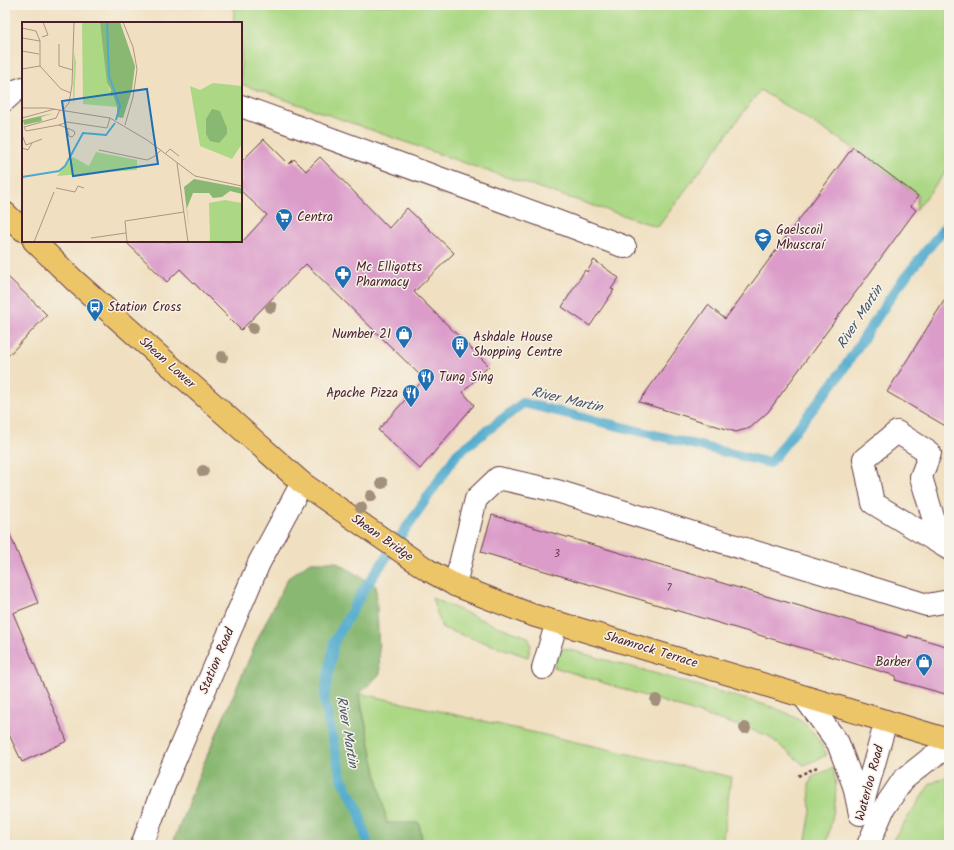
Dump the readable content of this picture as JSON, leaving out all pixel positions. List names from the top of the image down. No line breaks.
{"streets":{"main road":["Shean Lower","Shean Bridge","Shamrock Terrace"],"street":["Station Road","Waterloo Road"]},"crossings":[["Shean Lower","Shean Bridge"],["Shean Lower","Station Road"],["Shean Bridge","Shamrock Terrace"],["Shean Bridge","Station Road"],["Shamrock Terrace","Waterloo Road"]],"water":["River Martin"],"places":{"supermarket":["Centra"],"school or university":["Gaelscoil Mhuscraí"],"pharmacy":["Mc Elligotts Pharmacy"],"bus stop":["Station Cross"],"shop":["Number 21","Barber"],"building":["Ashdale House Shopping Centre"],"restaurant":["Tung Sing","Apache Pizza"]},"house_numbers":["3","7"]}
